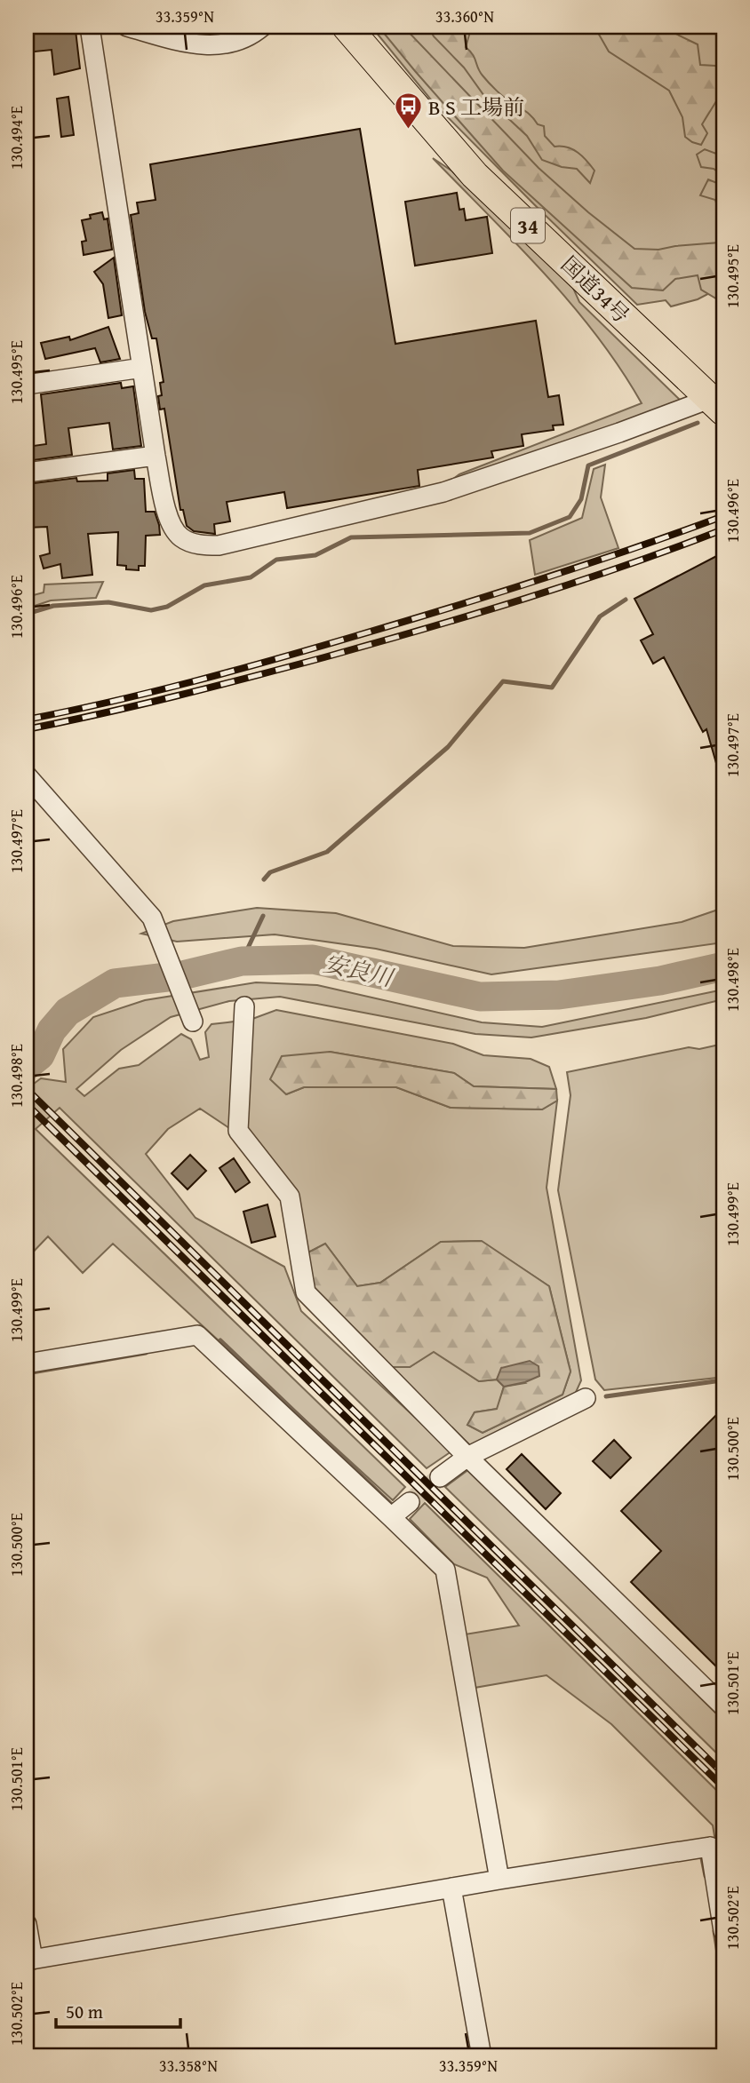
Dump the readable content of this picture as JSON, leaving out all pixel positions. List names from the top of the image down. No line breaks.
{"streets":{"highway":["34","国道34号"]},"water":["安良川"],"places":{"bus stop":["B S 工場前"]},"scale_bar":"50 m","coordinates":["33.359°N","33.360°N","130.494°E","130.495°E","130.496°E","130.497°E","130.498°E","130.499°E","130.500°E","130.501°E","130.502°E","33.358°N"]}
